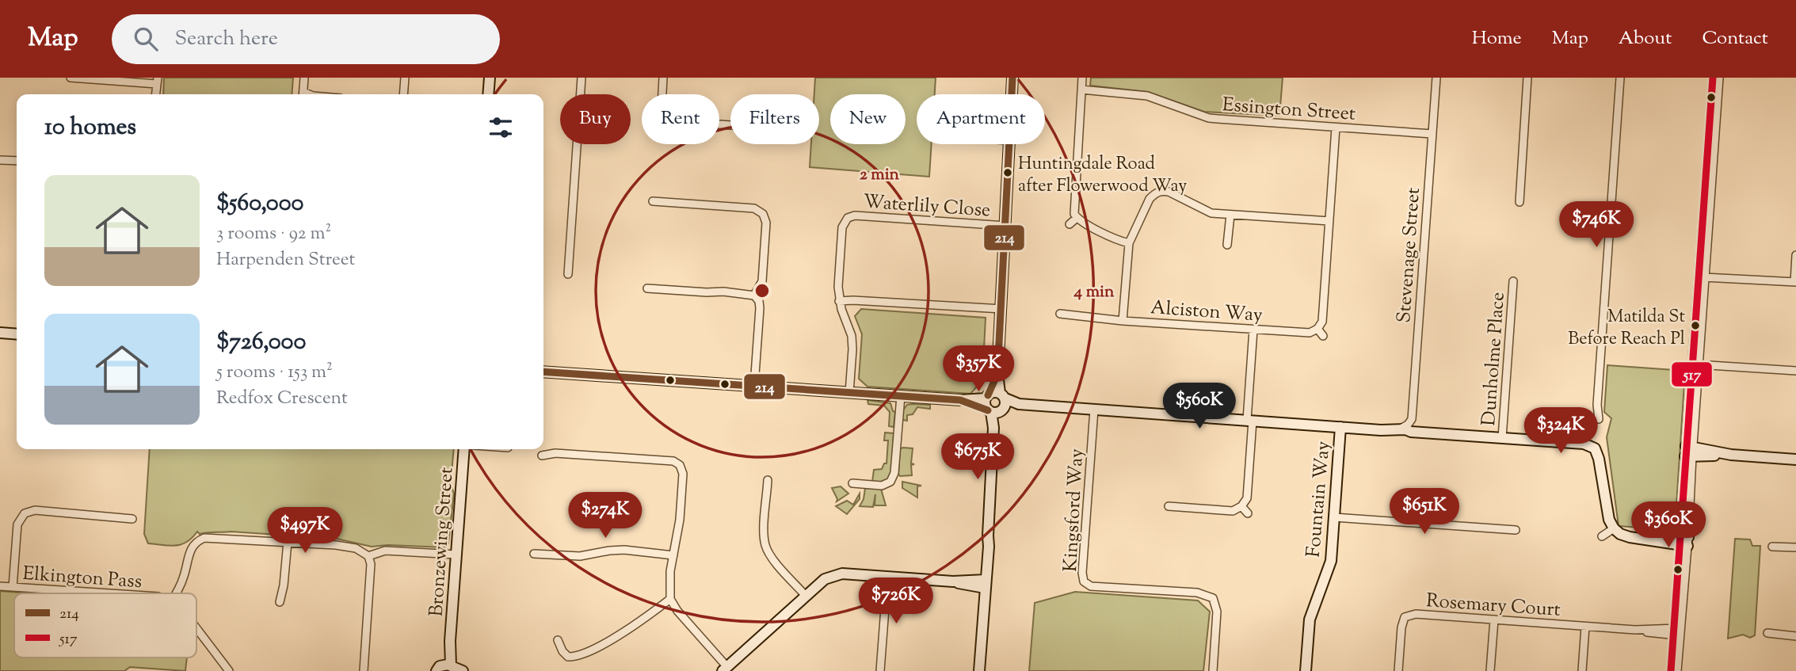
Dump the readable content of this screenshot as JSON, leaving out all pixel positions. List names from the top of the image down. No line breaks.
{"streets":{"street":["Essington Street","Waterlily Close","Stevenage Street","Alciston Way","Dunholme Place","Fountain Way","Kingsford Way","Bronzewing Street","Elkington Pass","Rosemary Court"]},"crossings":[["Essington Street","Stevenage Street"]],"places":["Huntingdale Road after Flowerwood Way","Matilda St Before Reach Pl"],"lines":["transit line 214","transit line 517"],"legend":["214","517"],"page":{"header":"Map","search":"Search here","nav":["Home","Map","About","Contact"],"chip":["Buy","Rent","Filters","New","Apartment"],"heading":"10 homes","list":[{"name":"$560,000","note":"3 rooms · 92 m² · Harpenden Street"},{"name":"$726,000","note":"5 rooms · 153 m² · Redfox Crescent"}],"price":["$746K","$357K","$560K","$324K","$675K","$651K","$274K","$360K","$497K","$726K"]},"rings":["2 min","4 min"]}
